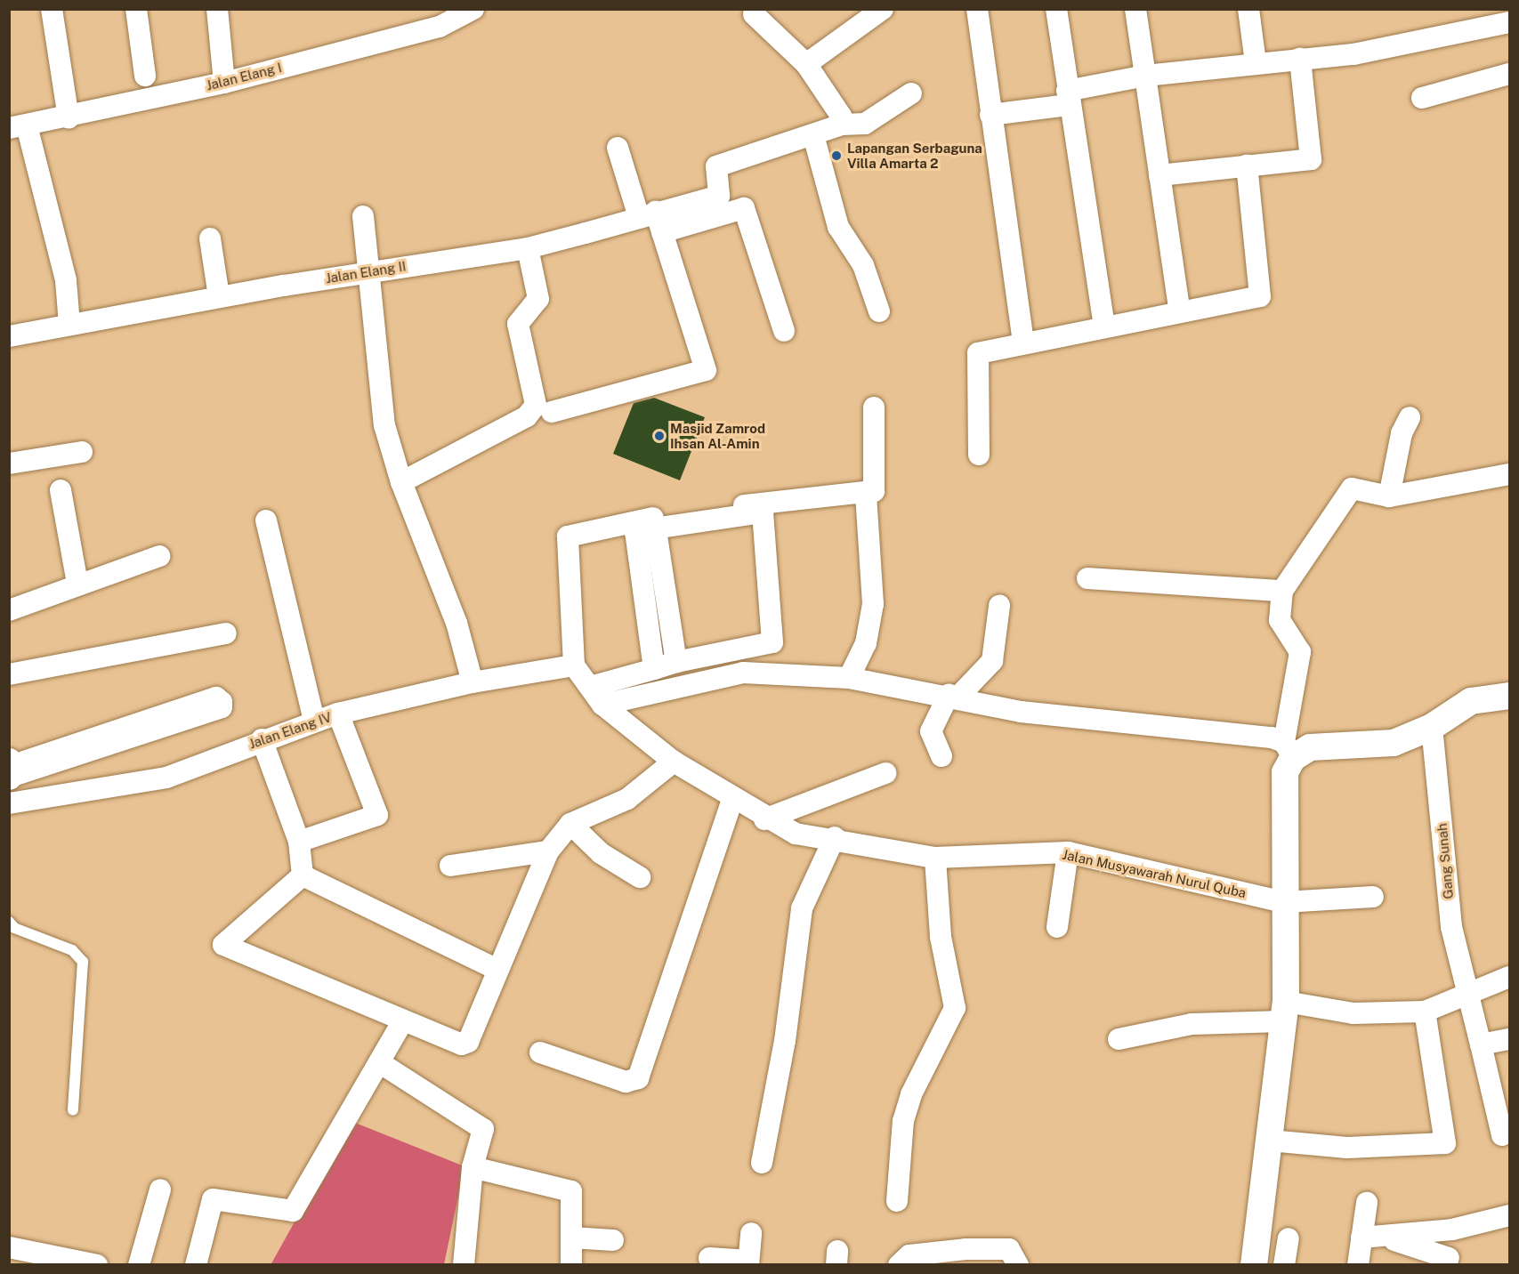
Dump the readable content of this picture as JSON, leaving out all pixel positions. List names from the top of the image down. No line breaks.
{"streets":{"street":["Jalan Elang I","Jalan Elang II","Jalan Elang IV","Gang Sunah","Jalan Musyawarah Nurul Quba"]},"crossings":[["Jalan Elang IV","Jalan Musyawarah Nurul Quba"]],"places":["Lapangan Serbaguna Villa Amarta 2","Masjid Zamrod Ihsan Al-Amin"]}
